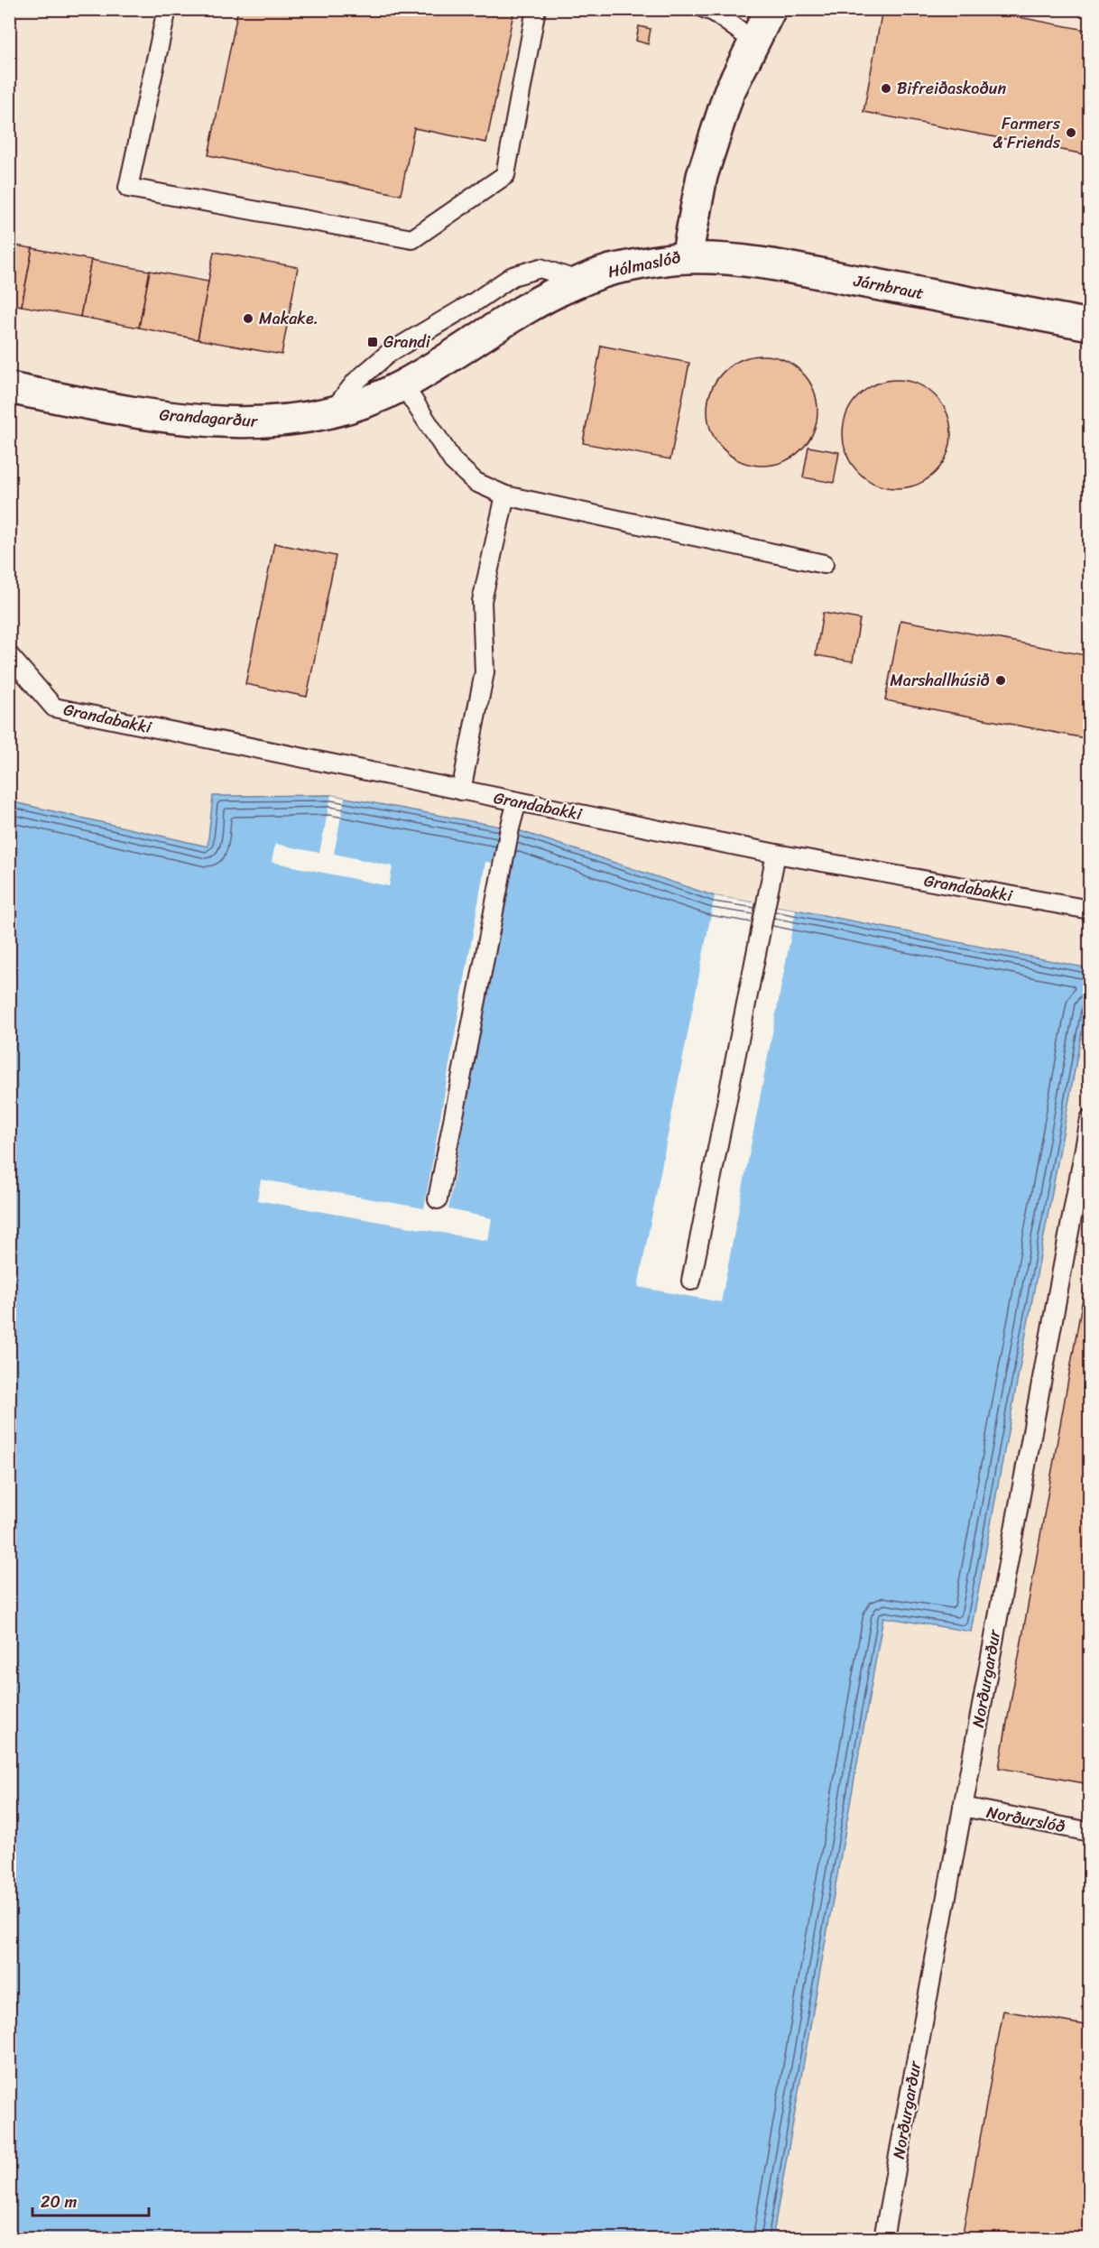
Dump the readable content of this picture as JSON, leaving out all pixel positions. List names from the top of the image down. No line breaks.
{"streets":{"street":["Hólmaslóð","Járnbraut","Grandagarður"],"lane":["Grandabakki","Norðurgarður","Norðurslóð"]},"crossings":[["Hólmaslóð","Járnbraut"],["Hólmaslóð","Grandagarður"],["Norðurgarður","Norðurslóð"]],"places":{"other":["Bifreiðaskoðun","Farmers & Friends","Makake.","Marshallhúsið"],"transit":["Grandi"]},"scale_bar":"20 m"}
